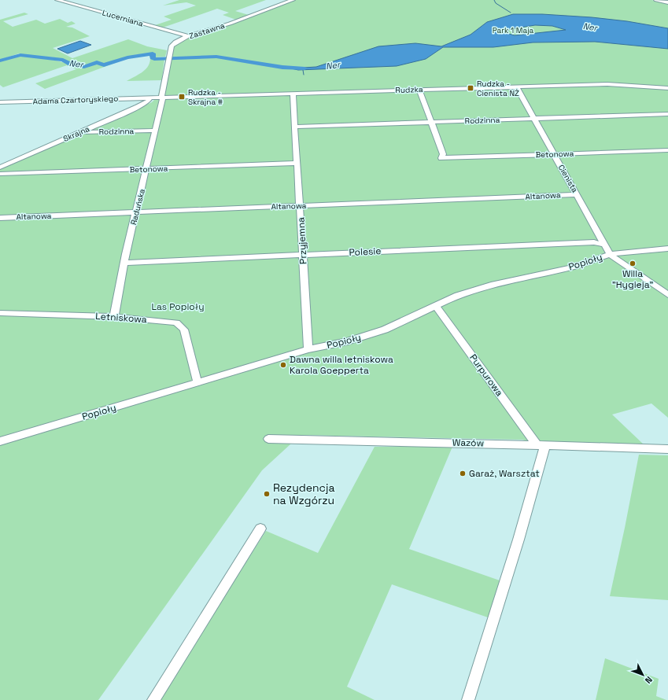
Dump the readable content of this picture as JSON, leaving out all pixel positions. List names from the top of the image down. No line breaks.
{"streets":{"street":["Lucerniana","Zastawna","Rudzka","Adama Czartoryskiego","Rodzinna","Skrajna","Betonowa","Cienista","Altanowa","Raduńska","Przyjemna","Polesie","Popioły","Letniskowa","Purpurowa","Wazów"]},"crossings":[["Lucerniana","Zastawna"],["Zastawna","Rudzka"],["Zastawna","Raduńska"],["Rudzka","Adama Czartoryskiego"],["Rudzka","Skrajna"],["Rudzka","Cienista"],["Rudzka","Raduńska"],["Rudzka","Przyjemna"],["Adama Czartoryskiego","Skrajna"],["Rodzinna","Skrajna"],["Rodzinna","Betonowa"],["Rodzinna","Cienista"],["Rodzinna","Raduńska"],["Rodzinna","Przyjemna"],["Betonowa","Cienista"],["Betonowa","Raduńska"],["Betonowa","Przyjemna"],["Cienista","Altanowa"],["Cienista","Polesie"],["Cienista","Popioły"],["Altanowa","Raduńska"],["Altanowa","Przyjemna"],["Raduńska","Polesie"],["Raduńska","Letniskowa"],["Przyjemna","Polesie"],["Przyjemna","Popioły"],["Popioły","Letniskowa"],["Popioły","Purpurowa"],["Purpurowa","Wazów"]],"water":["Ner"],"parks":["Park 1 Maja","Las Popioły"],"places":{"transit":["Rudzka - Cienista NŻ","Rudzka - Skrajna #"],"other":["Willa \"Hygieja\"","Dawna willa letniskowa Karola Goepperta","Garaż, Warsztat","Rezydencja na Wzgórzu"]},"north":"bottom right"}
